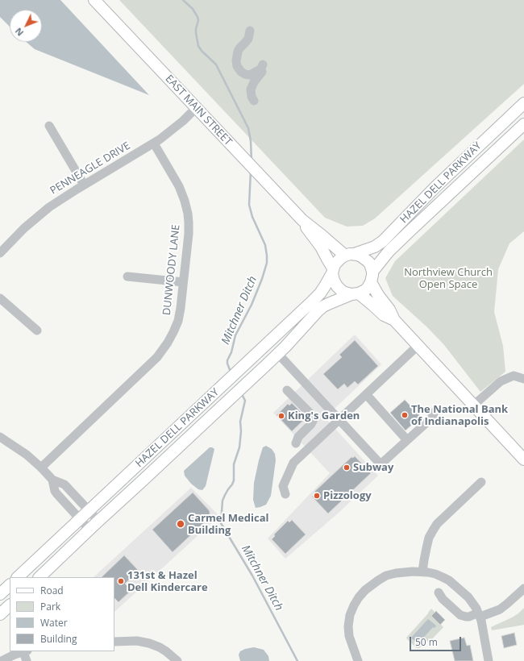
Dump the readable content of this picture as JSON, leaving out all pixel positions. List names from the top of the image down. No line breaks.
{"streets":{"main road":["EAST MAIN STREET","HAZEL DELL PARKWAY"],"street":["PENNEAGLE DRIVE","DUNWOODY LANE"]},"crossings":[["EAST MAIN STREET","PENNEAGLE DRIVE"],["EAST MAIN STREET","HAZEL DELL PARKWAY"],["PENNEAGLE DRIVE","DUNWOODY LANE"]],"water":["Mitchner Ditch"],"parks":["Northview Church Open Space"],"places":["The National Bank of Indianapolis","King's Garden","Subway","Pizzology","Carmel Medical Building","131st & Hazel Dell Kindercare"],"legend":["Road","Park","Water","Building"],"scale_bar":"50 m","north":"bottom left"}
